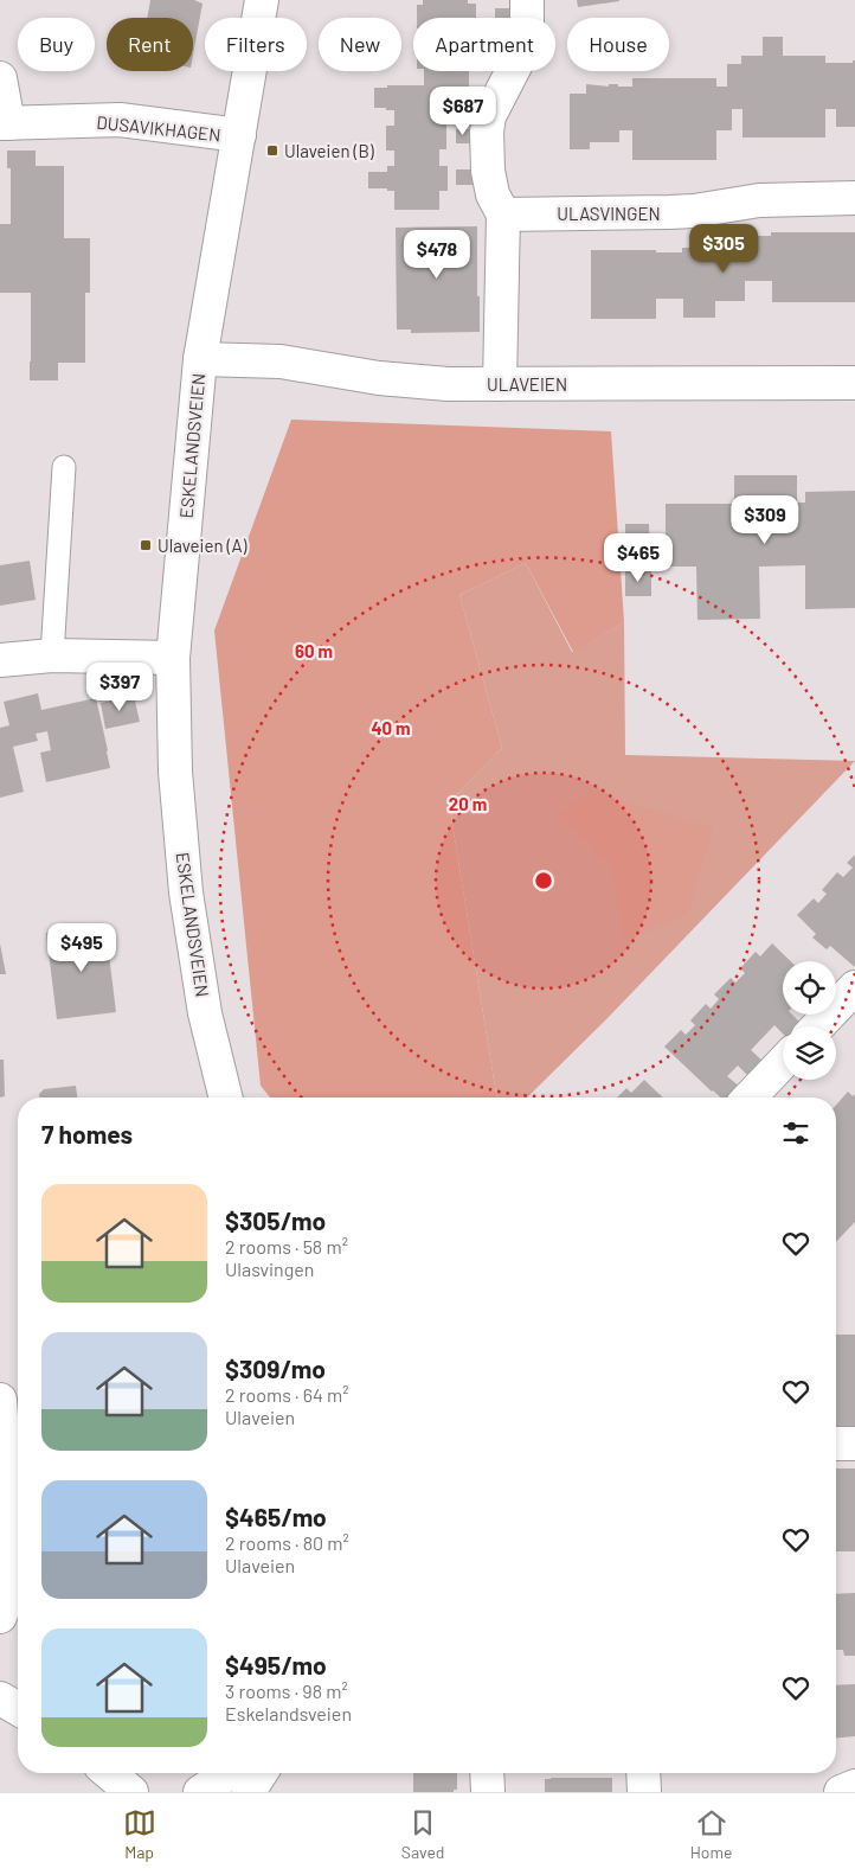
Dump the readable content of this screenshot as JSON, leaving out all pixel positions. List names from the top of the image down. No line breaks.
{"streets":{"street":["DUSAVIKHAGEN","ULASVINGEN","ULAVEIEN","ESKELANDSVEIEN"]},"crossings":[["DUSAVIKHAGEN","ESKELANDSVEIEN"],["ULAVEIEN","ESKELANDSVEIEN"]],"places":{"transit":["Ulaveien (B)","Ulaveien (A)"]},"page":{"chip":["Buy","Rent","Filters","New","Apartment","House"],"price":["$687","$305","$478","$309","$465","$397","$495"],"heading":"7 homes","list":[{"name":"$305/mo","note":"2 rooms · 58 m² · Ulasvingen"},{"name":"$309/mo","note":"2 rooms · 64 m² · Ulaveien"},{"name":"$465/mo","note":"2 rooms · 80 m² · Ulaveien"},{"name":"$495/mo","note":"3 rooms · 98 m² · Eskelandsveien"}],"tabs":["Map","Saved","Home"]},"rings":["60 m","40 m","20 m"]}
